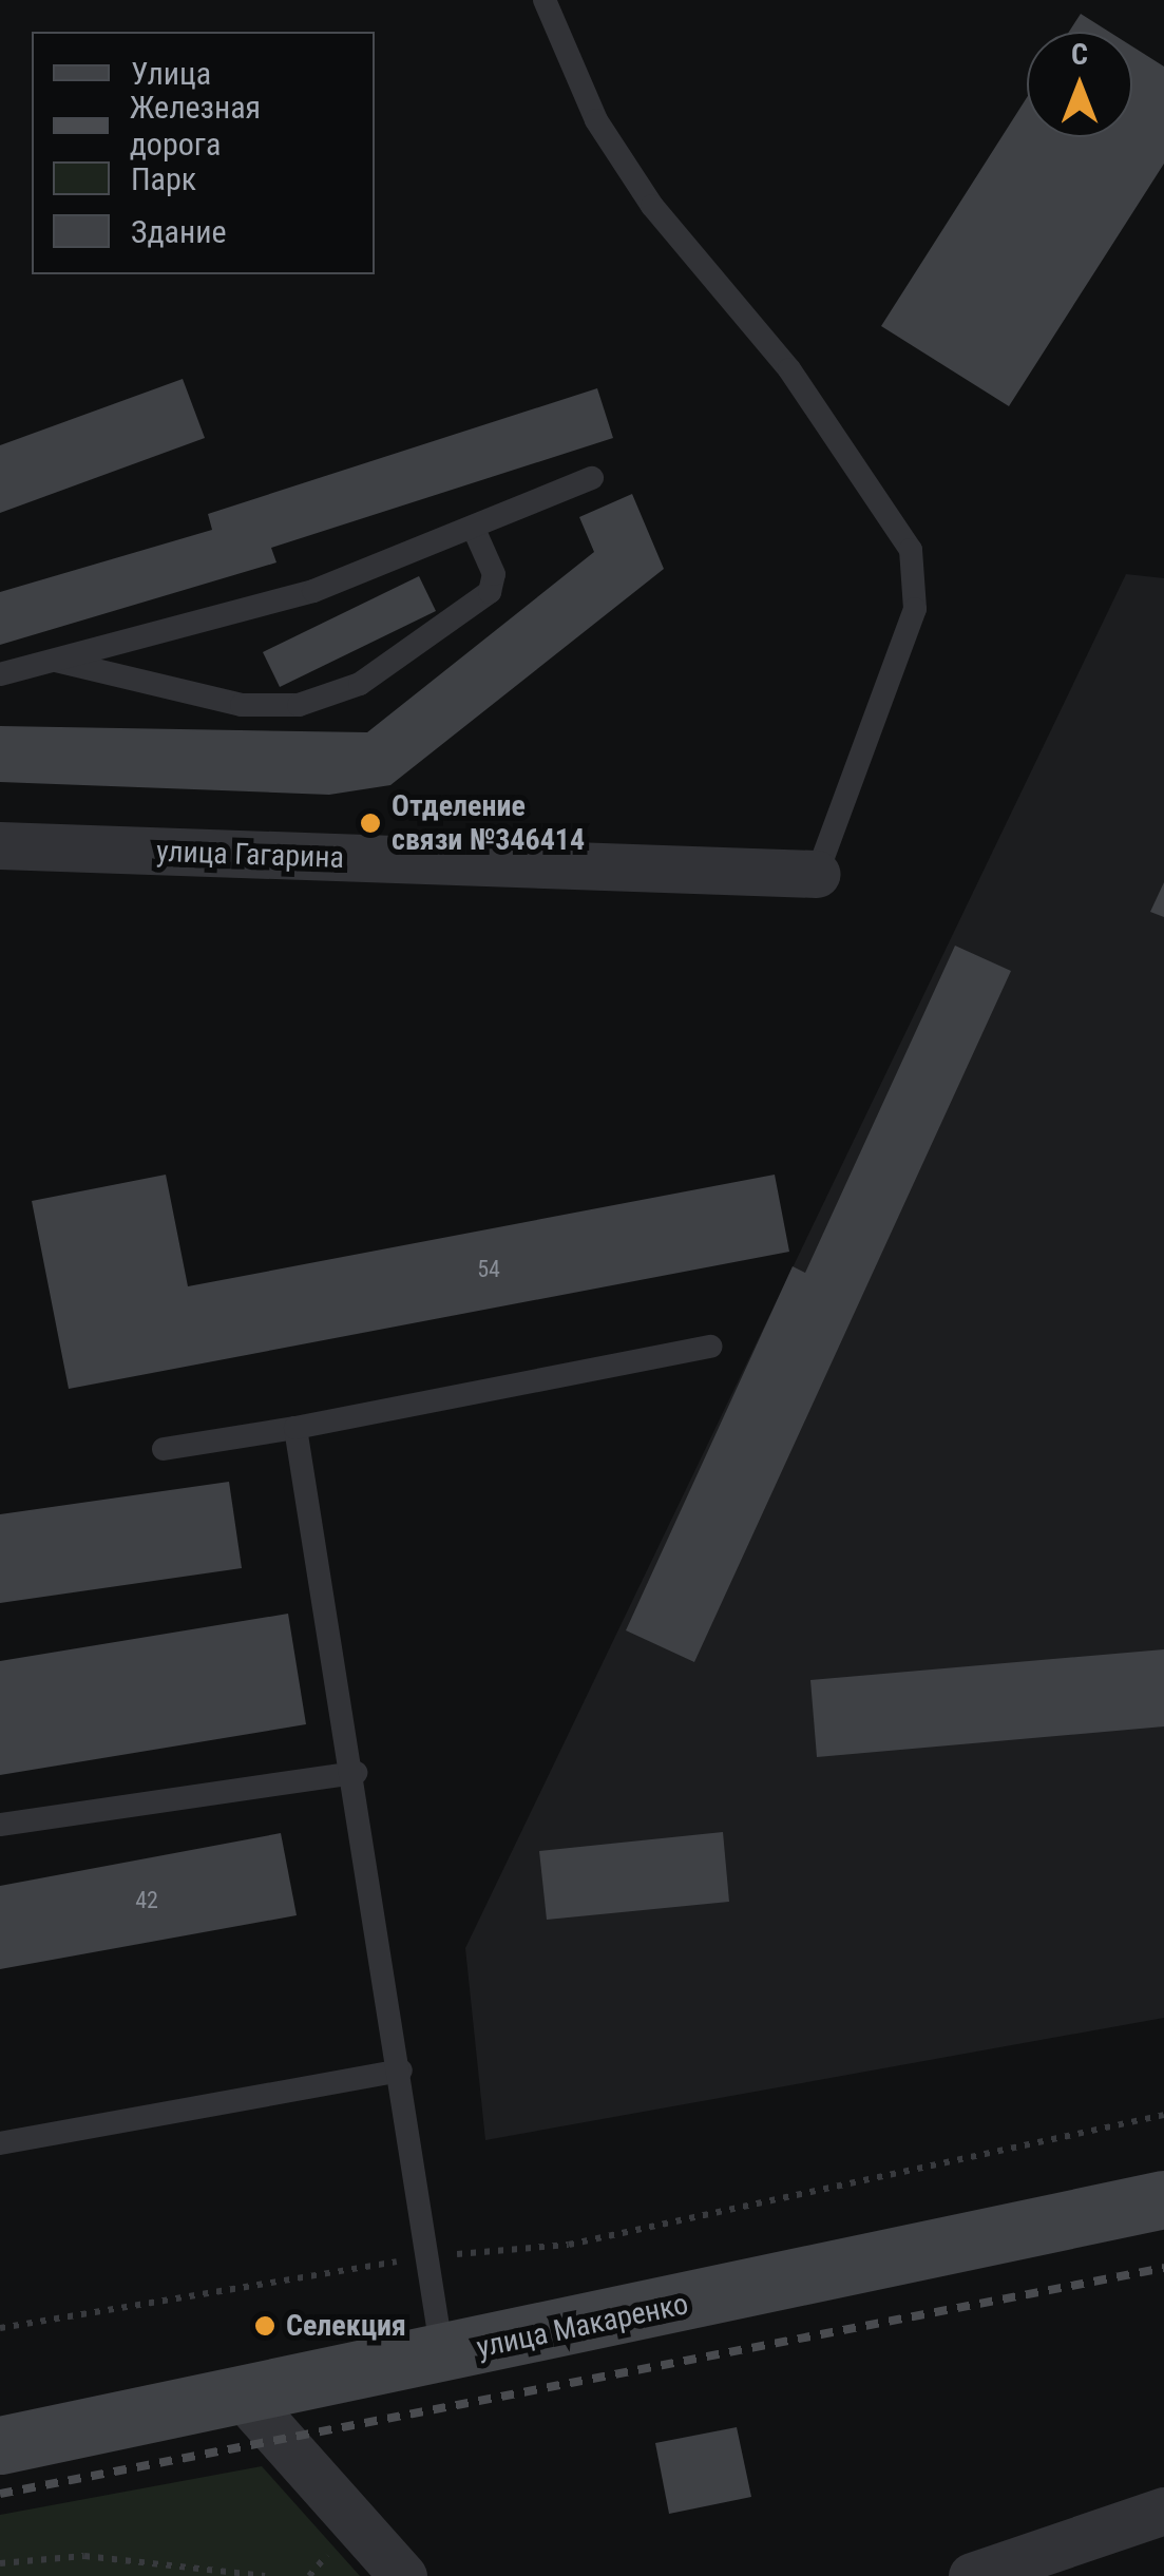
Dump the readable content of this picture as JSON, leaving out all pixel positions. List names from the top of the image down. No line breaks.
{"streets":{"main road":["улица Макаренко"],"street":["улица Гагарина"]},"places":["Отделение связи №346414","Селекция"],"house_numbers":["54","42"],"legend":["Улица","Железная дорога","Парк","Здание"],"north":"top"}
